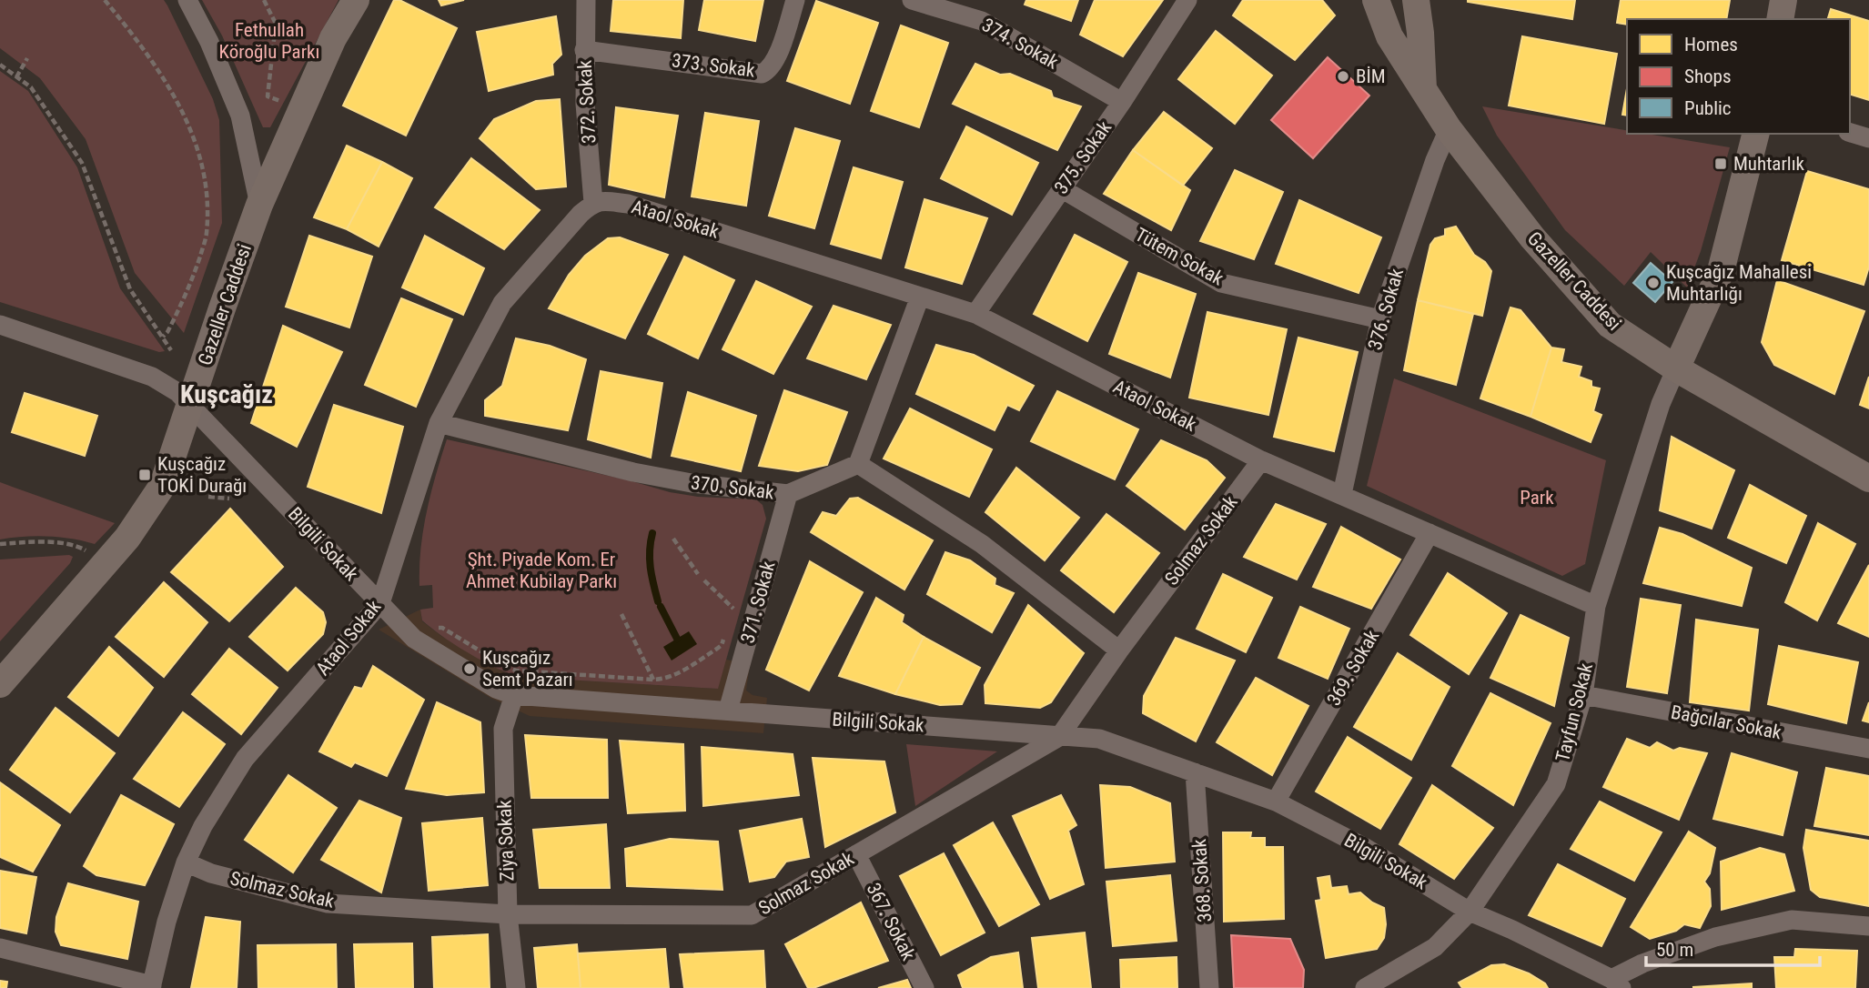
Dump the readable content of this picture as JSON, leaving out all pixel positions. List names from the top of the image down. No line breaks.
{"streets":{"street":["374. Sokak","373. Sokak","372. Sokak","375. Sokak","Ataol Sokak","Tütem Sokak","Gazeller Caddesi","376. Sokak","370. Sokak","Solmaz Sokak","Bilgili Sokak","371. Sokak","369. Sokak","Tayfun Sokak","Bağcılar Sokak","Ziya Sokak","368. Sokak","367. Sokak"]},"crossings":[["374. Sokak","375. Sokak"],["373. Sokak","372. Sokak"],["372. Sokak","Ataol Sokak"],["375. Sokak","Ataol Sokak"],["375. Sokak","Tütem Sokak"],["Ataol Sokak","376. Sokak"],["Ataol Sokak","370. Sokak"],["Ataol Sokak","Solmaz Sokak"],["Ataol Sokak","Bilgili Sokak"],["Ataol Sokak","369. Sokak"],["Ataol Sokak","Tayfun Sokak"],["Tütem Sokak","376. Sokak"],["Gazeller Caddesi","376. Sokak"],["Gazeller Caddesi","Bilgili Sokak"],["Gazeller Caddesi","Tayfun Sokak"],["370. Sokak","371. Sokak"],["Solmaz Sokak","Bilgili Sokak"],["Solmaz Sokak","Ziya Sokak"],["Solmaz Sokak","367. Sokak"],["Bilgili Sokak","371. Sokak"],["Bilgili Sokak","369. Sokak"],["Bilgili Sokak","Tayfun Sokak"],["Bilgili Sokak","Ziya Sokak"],["Bilgili Sokak","368. Sokak"],["Tayfun Sokak","Bağcılar Sokak"]],"districts":["Kuşcağız"],"parks":["Fethullah Köroğlu Parkı","Park","Şht. Piyade Kom. Er Ahmet Kubilay Parkı"],"places":{"other":["BİM","Kuşcağız Mahallesi Muhtarlığı","Kuşcağız Semt Pazarı"],"transit":["Muhtarlık","Kuşcağız TOKİ Durağı"]},"legend":["Homes","Shops","Public"],"scale_bar":"50 m"}
